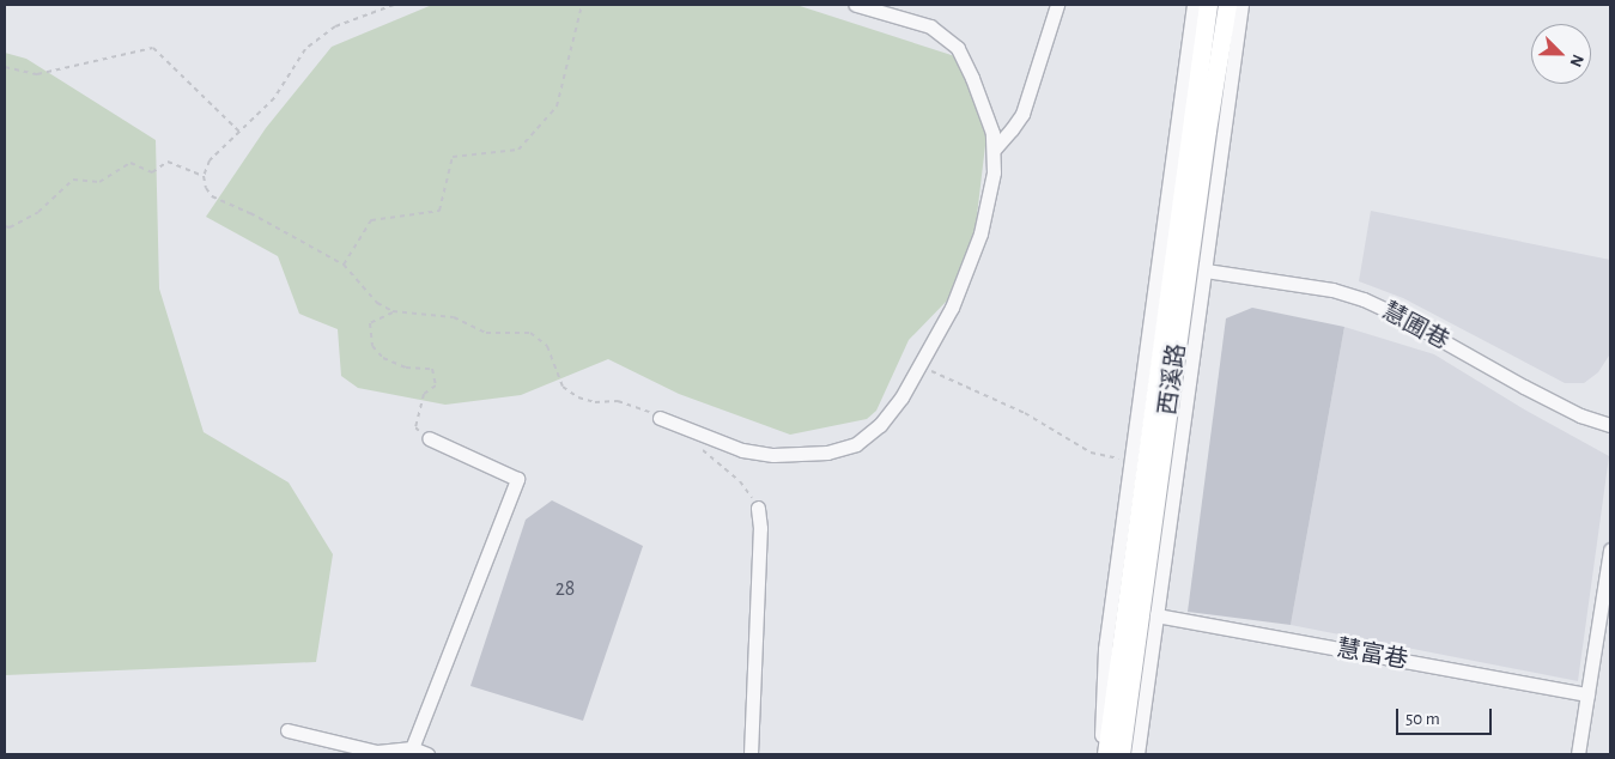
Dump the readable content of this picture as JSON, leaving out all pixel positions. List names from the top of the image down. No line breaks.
{"streets":{"main road":["西溪路"],"street":["慧圃巷","慧富巷"]},"crossings":[["慧圃巷","西溪路"],["西溪路","慧富巷"]],"house_numbers":["28"],"scale_bar":"50 m","north":"bottom right"}
